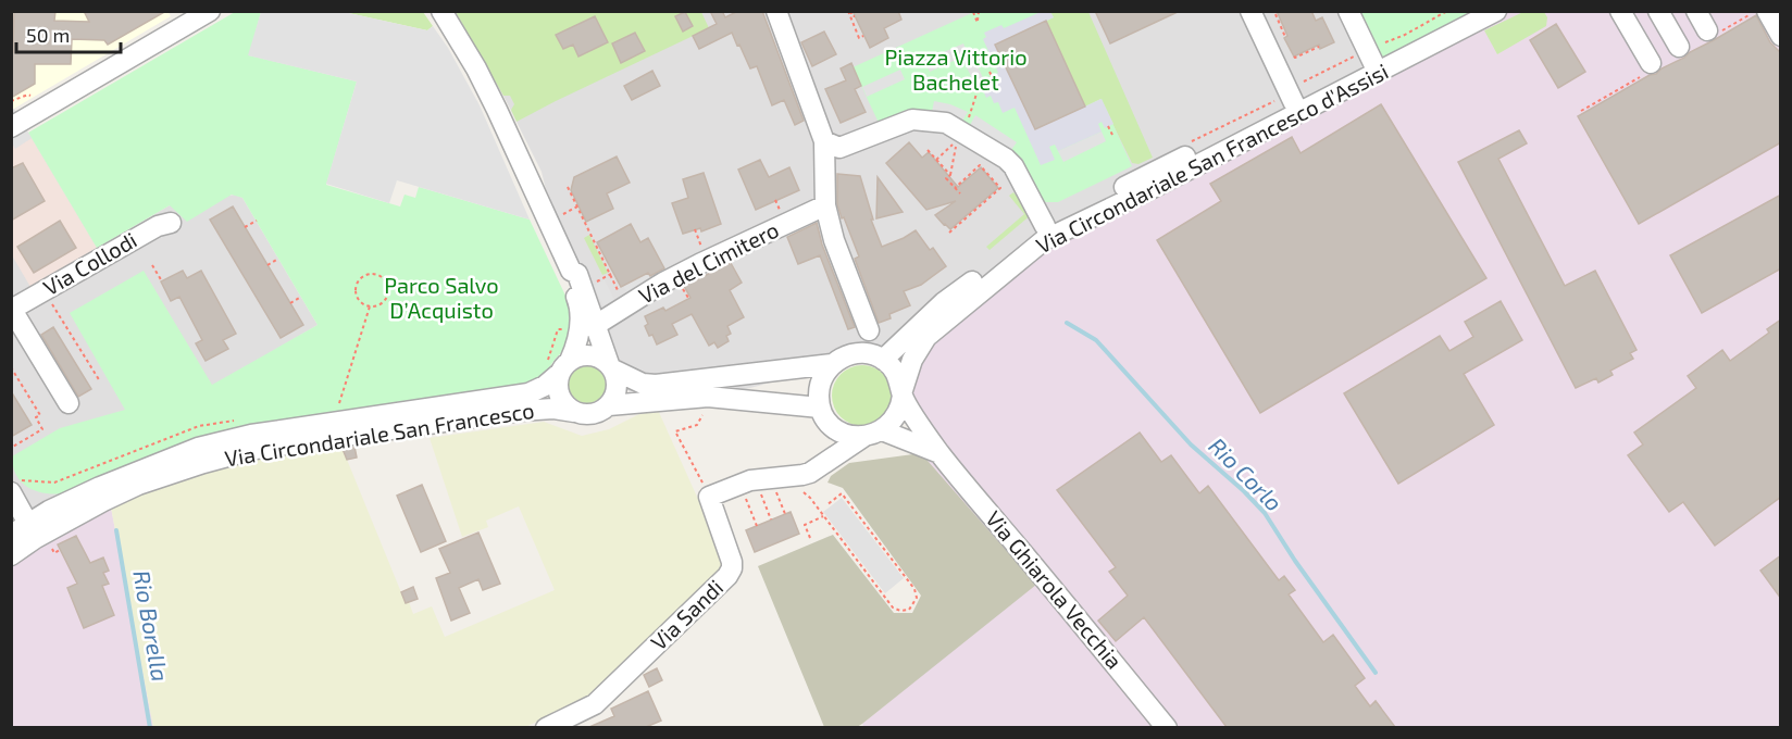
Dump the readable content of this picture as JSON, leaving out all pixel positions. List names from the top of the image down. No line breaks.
{"streets":{"street":["Via Circondariale San Francesco d'Assisi","Via del Cimitero","Via Collodi","Via Circondariale San Francesco","Via Ghiarola Vecchia","Via Sandi"]},"crossings":[["Via Circondariale San Francesco d'Assisi","Via Ghiarola Vecchia"]],"water":["Rio Corlo","Rio Borella"],"parks":["Piazza Vittorio Bachelet","Parco Salvo D’Acquisto"],"scale_bar":"50 m"}
